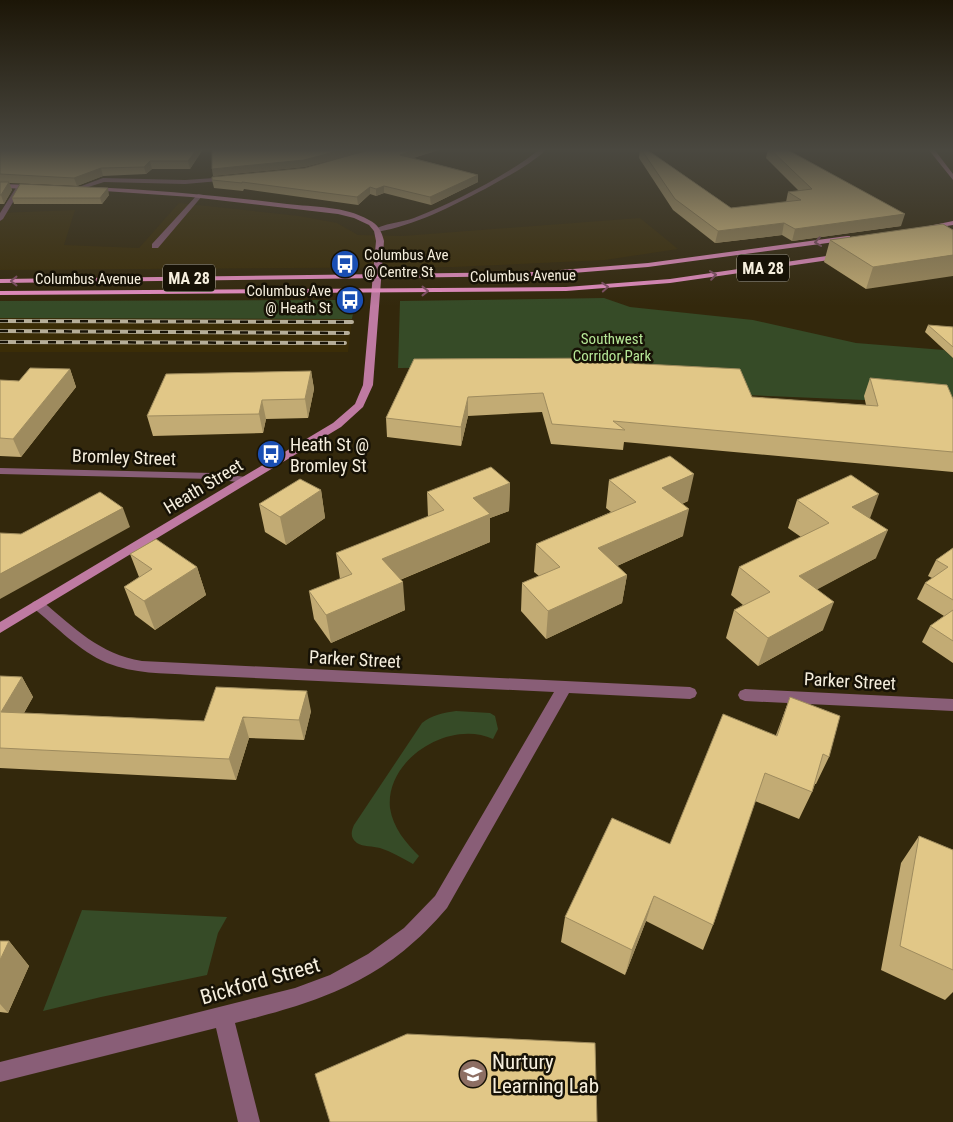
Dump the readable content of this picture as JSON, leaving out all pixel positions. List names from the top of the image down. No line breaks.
{"streets":{"main road":["MA 28","Columbus Avenue","Heath Street"],"street":["Bromley Street","Parker Street","Bickford Street"]},"crossings":[["Columbus Avenue","Heath Street"],["Bromley Street","Heath Street"],["Heath Street","Parker Street"],["Parker Street","Bickford Street"]],"parks":["Southwest Corridor Park"],"places":{"bus stop":["Columbus Ave @ Centre St","Columbus Ave @ Heath St","Heath St @ Bromley St"],"school or university":["Nurtury Learning Lab"]}}
